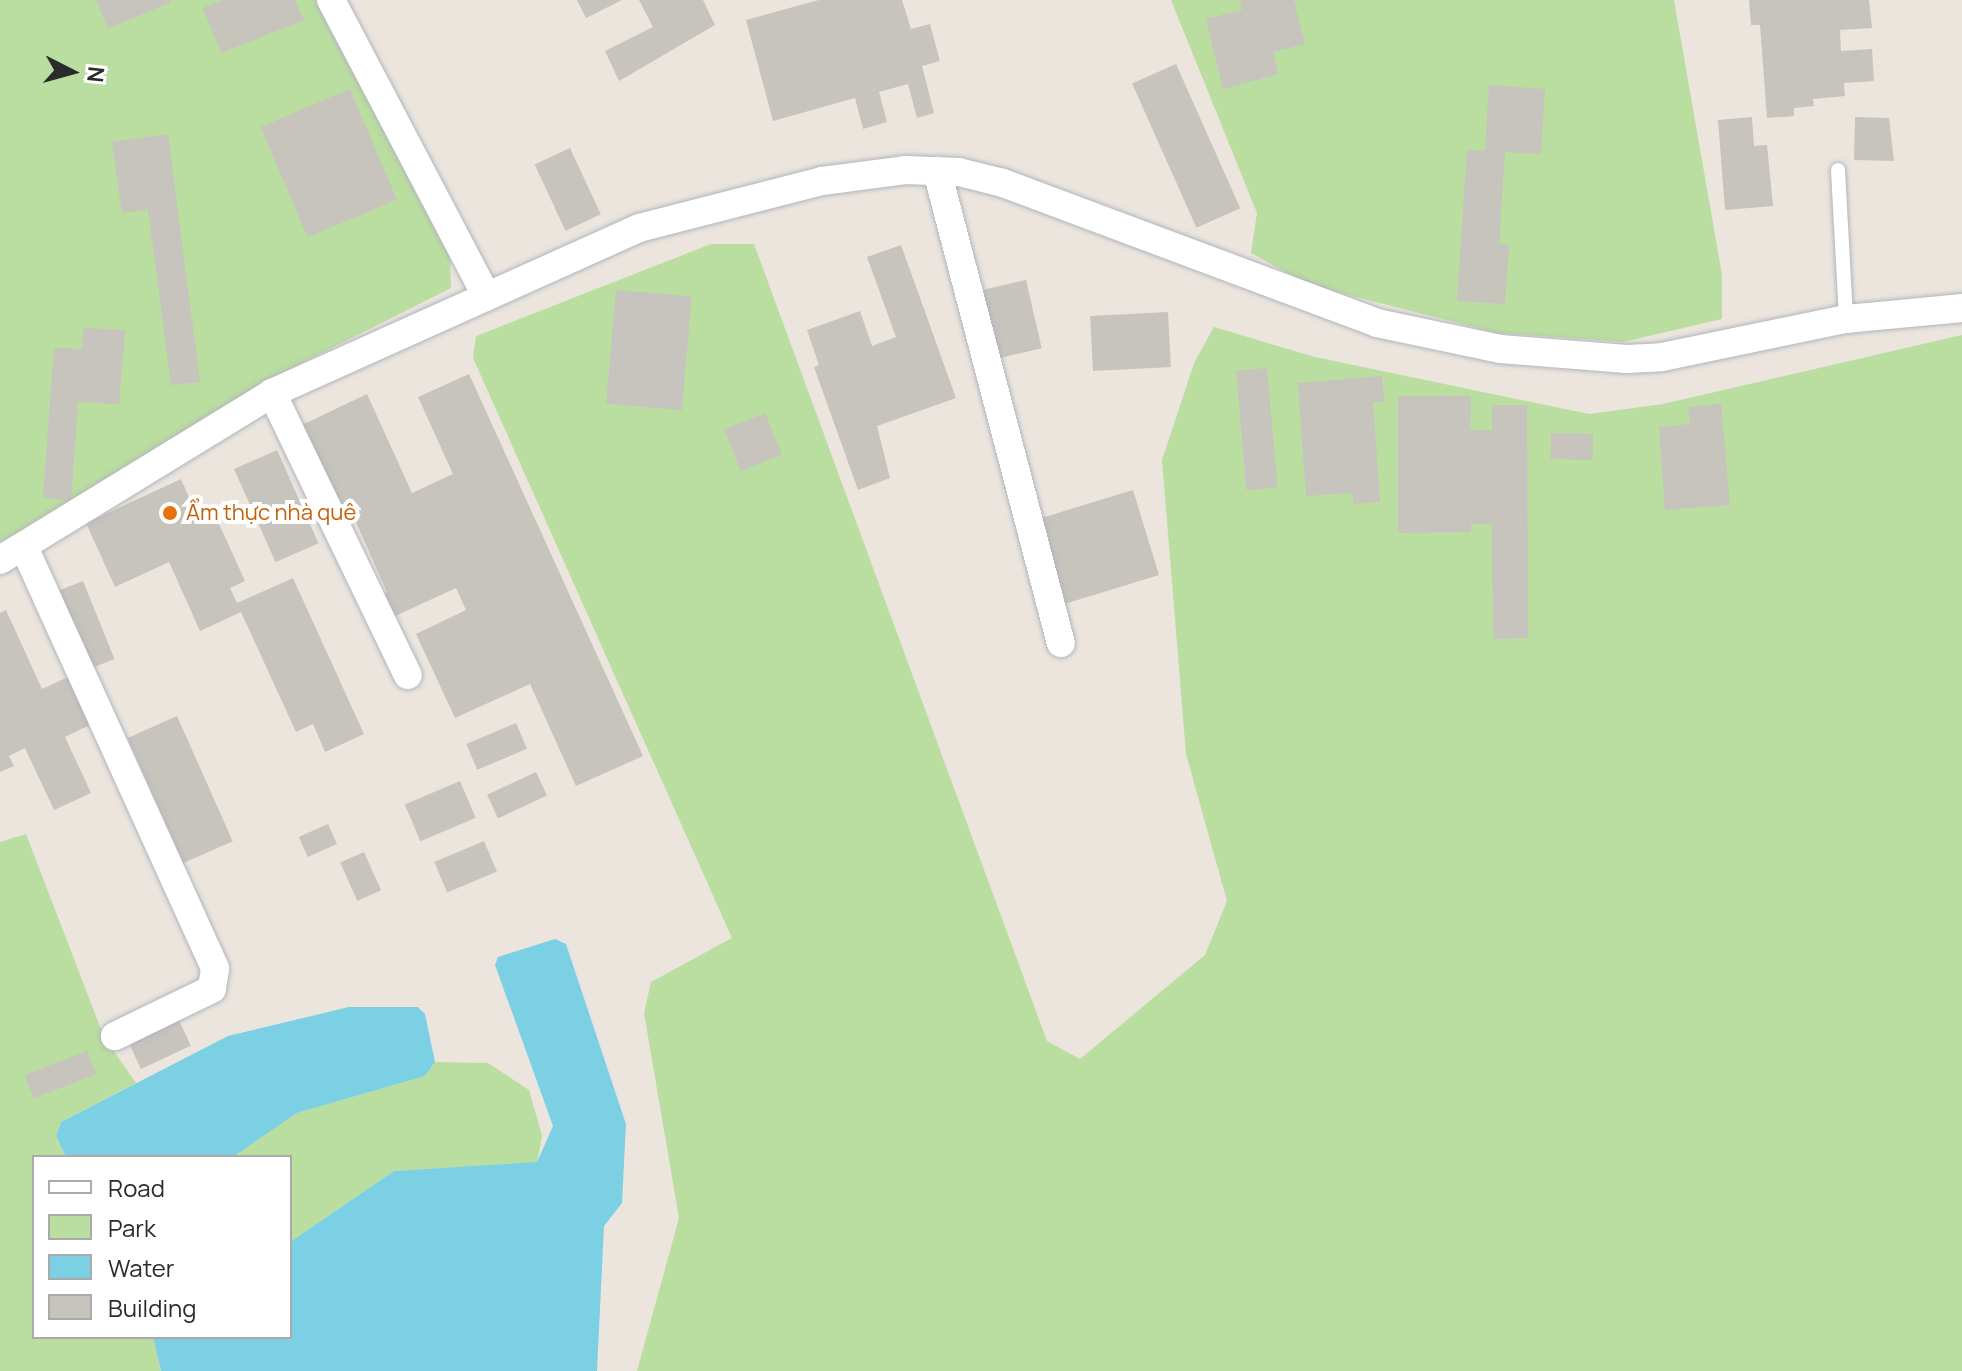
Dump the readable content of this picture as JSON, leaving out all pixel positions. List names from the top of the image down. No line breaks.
{"places":["Ẩm thực nhà quê"],"legend":["Road","Park","Water","Building"],"north":"right"}
